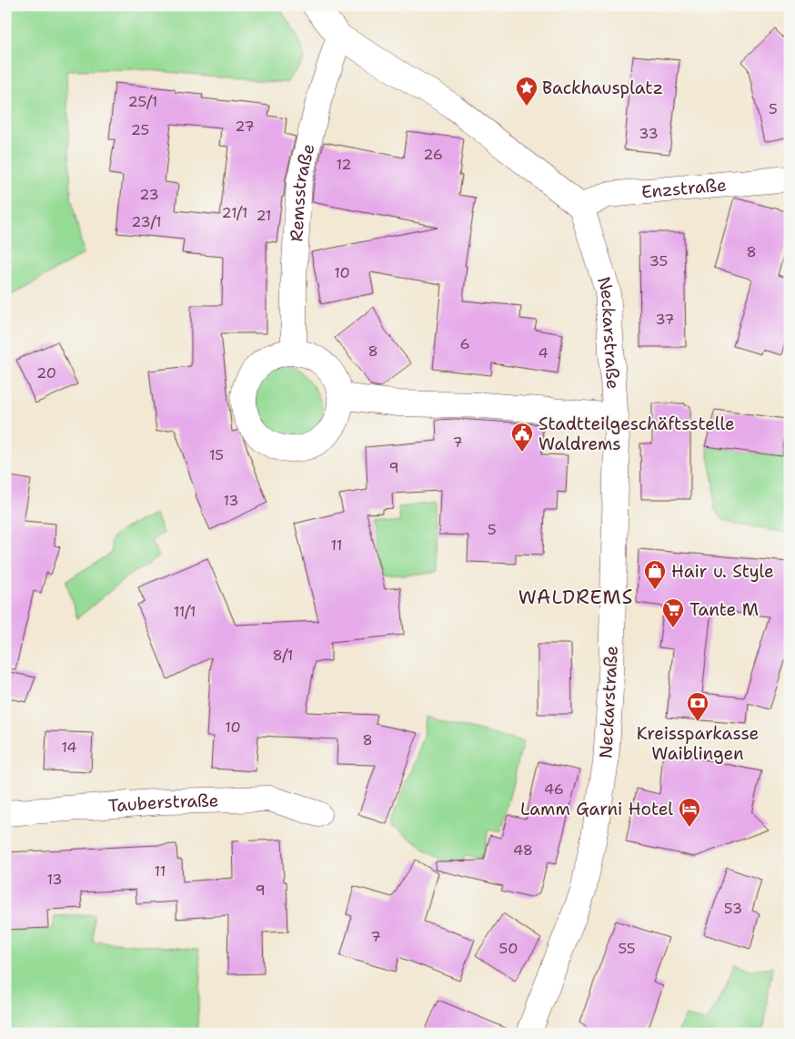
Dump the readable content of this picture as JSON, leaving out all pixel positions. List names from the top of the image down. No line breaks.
{"streets":{"street":["Enzstraße","Remsstraße","Neckarstraße","Tauberstraße"]},"crossings":[["Enzstraße","Neckarstraße"]],"districts":["WALDREMS"],"places":{"place":["Backhausplatz"],"public building":["Stadtteilgeschäftsstelle Waldrems"],"shop":["Hair u. Style"],"supermarket":["Tante M"],"bank":["Kreissparkasse Waiblingen"],"hotel":["Lamm Garni Hotel"]},"house_numbers":["25/1","5","27","25","33","26","12","23","21/1","21","23/1","8","35","10","37","6","8","4","20","7","15","9","13","5","11","11/1","8/1","10","8","14","46","48","11","13","9","53","7","50","55"]}
